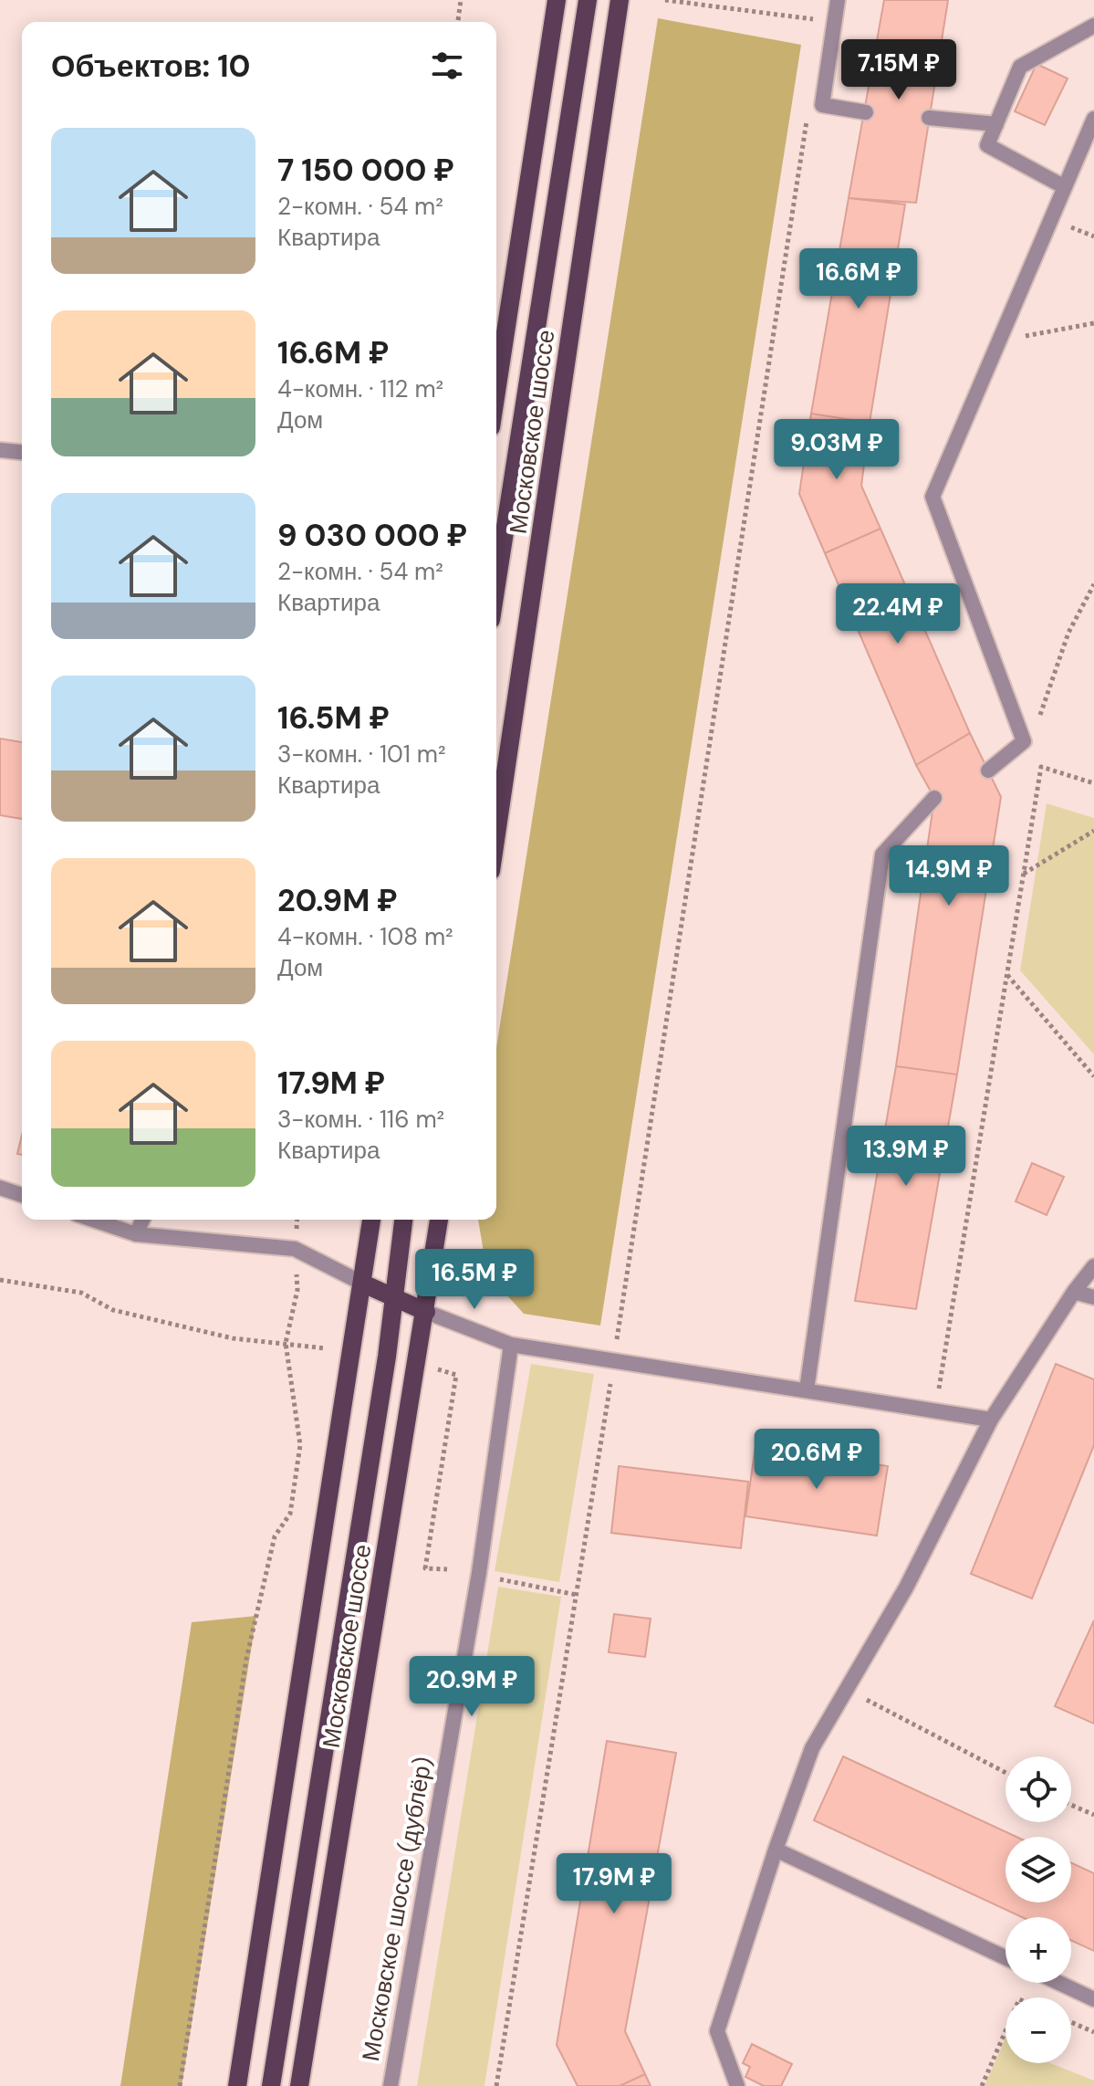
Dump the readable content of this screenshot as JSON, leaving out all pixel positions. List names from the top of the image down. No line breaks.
{"streets":{"main road":["Московское шоссе"],"street":["Московское шоссе (дублёр)"]},"page":{"heading":"Объектов: 10","price":["7.15M ₽","16.6M ₽","9.03M ₽","22.4M ₽","14.9M ₽","13.9M ₽","16.5M ₽","20.6M ₽","20.9M ₽","17.9M ₽"],"list":[{"name":"7 150 000 ₽","note":"2-комн. · 54 m² · Квартира"},{"name":"16.6M ₽","note":"4-комн. · 112 m² · Дом"},{"name":"9 030 000 ₽","note":"2-комн. · 54 m² · Квартира"},{"name":"16.5M ₽","note":"3-комн. · 101 m² · Квартира"},{"name":"20.9M ₽","note":"4-комн. · 108 m² · Дом"},{"name":"17.9M ₽","note":"3-комн. · 116 m² · Квартира"}],"map_buttons":["+","−"]}}
